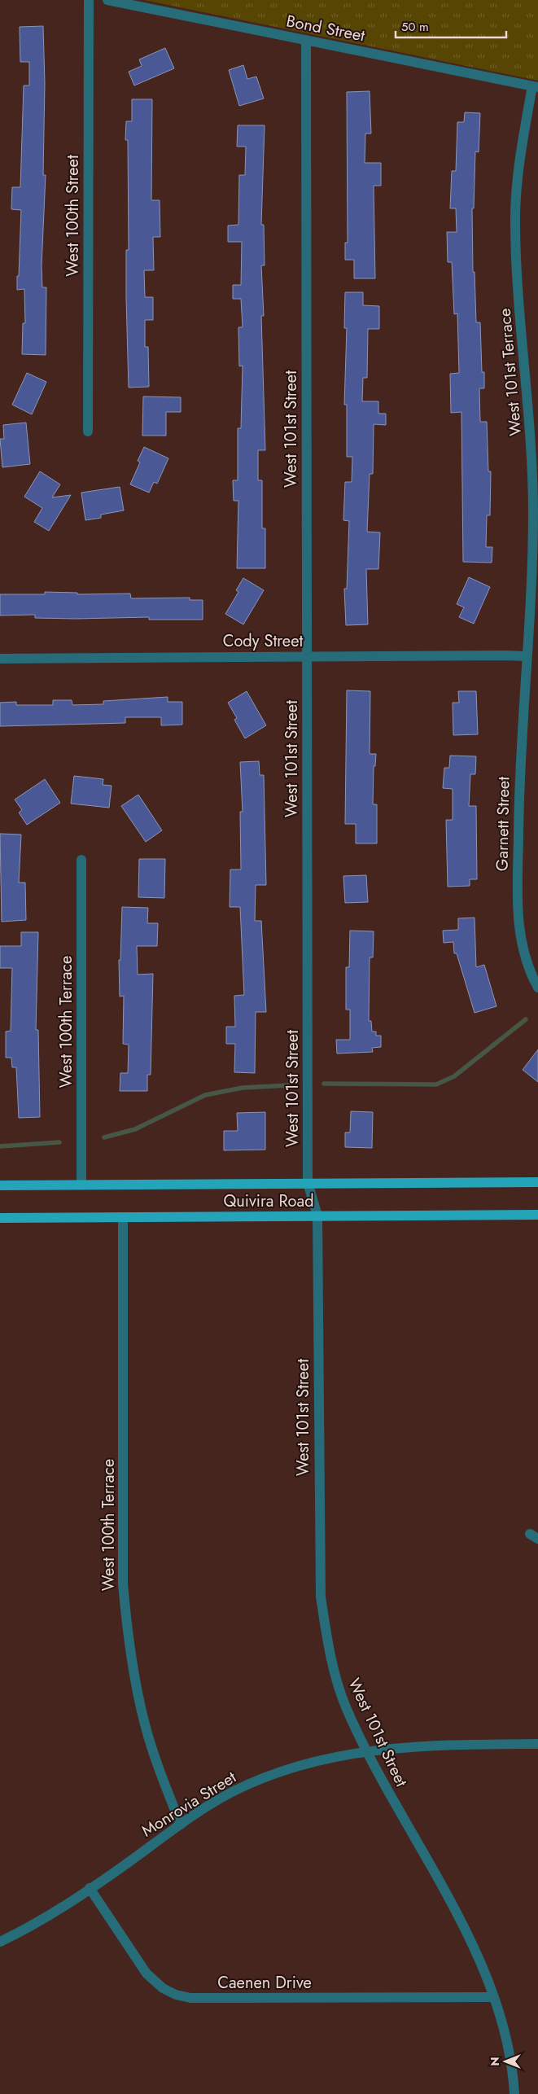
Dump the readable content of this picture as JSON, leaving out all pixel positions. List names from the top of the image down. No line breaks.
{"streets":{"main road":["Quivira Road"],"street":["Bond Street","West 100th Street","West 101st Terrace","West 101st Street","Cody Street","Garnett Street","West 100th Terrace","Monrovia Street","Caenen Drive"]},"crossings":[["Bond Street","West 101st Terrace"],["Bond Street","West 101st Street"],["West 101st Terrace","Cody Street"],["West 101st Terrace","Garnett Street"],["West 101st Street","Cody Street"],["West 101st Street","Quivira Road"],["West 101st Street","Monrovia Street"],["West 101st Street","Caenen Drive"],["Cody Street","Garnett Street"],["West 100th Terrace","Quivira Road"],["West 100th Terrace","Monrovia Street"],["Monrovia Street","Caenen Drive"]],"scale_bar":"50 m","north":"left"}
